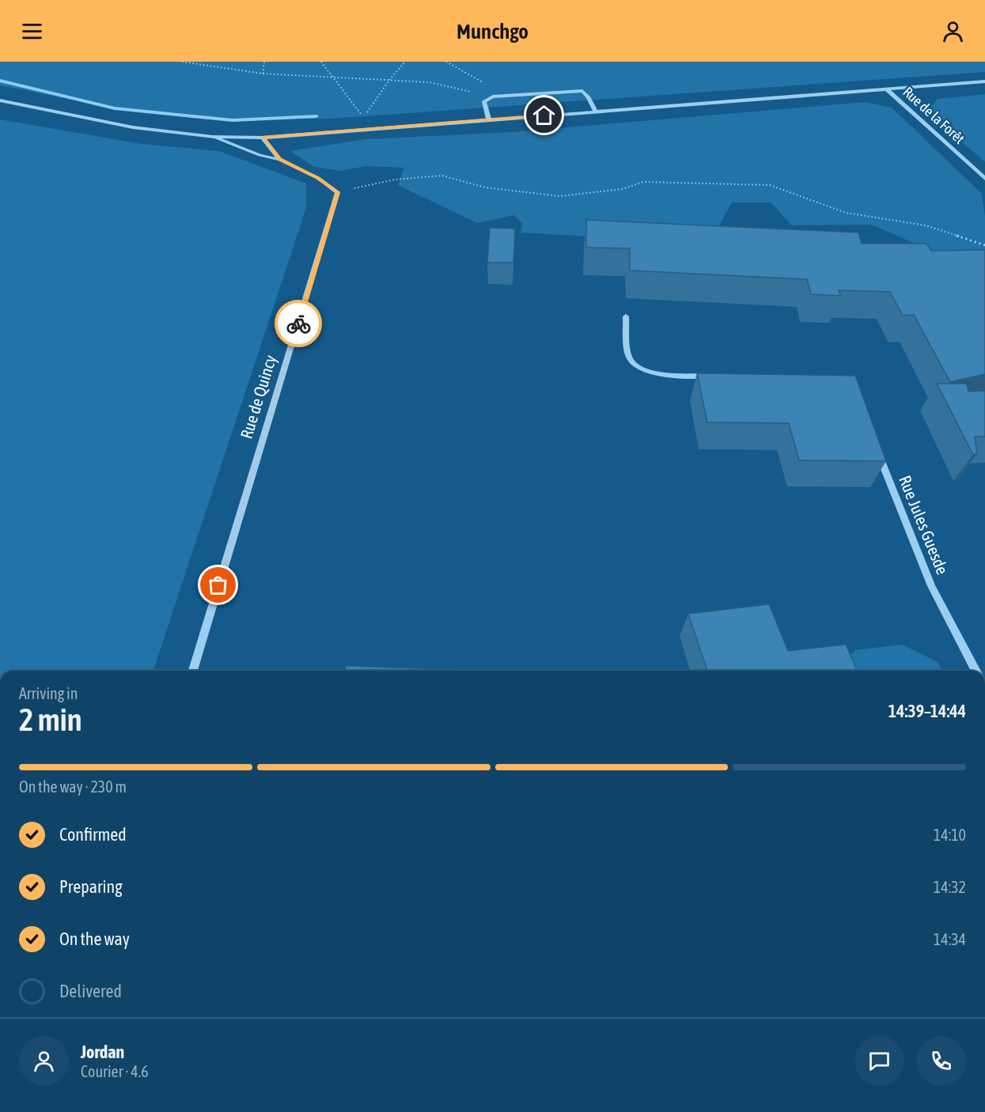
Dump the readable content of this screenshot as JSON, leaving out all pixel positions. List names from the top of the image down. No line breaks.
{"streets":{"street":["Rue de la Forêt","Rue de Quincy","Rue Jules Guesde"]},"page":{"header":"Munchgo","heading":["2 min","Arriving in","14:39–14:44"],"panel":["Jordan","Courier · 4.6"],"bar":"On the way · 230 m","list":[["Confirmed","14:10"],["Preparing","14:32"],["On the way","14:34"],"Delivered"]}}
